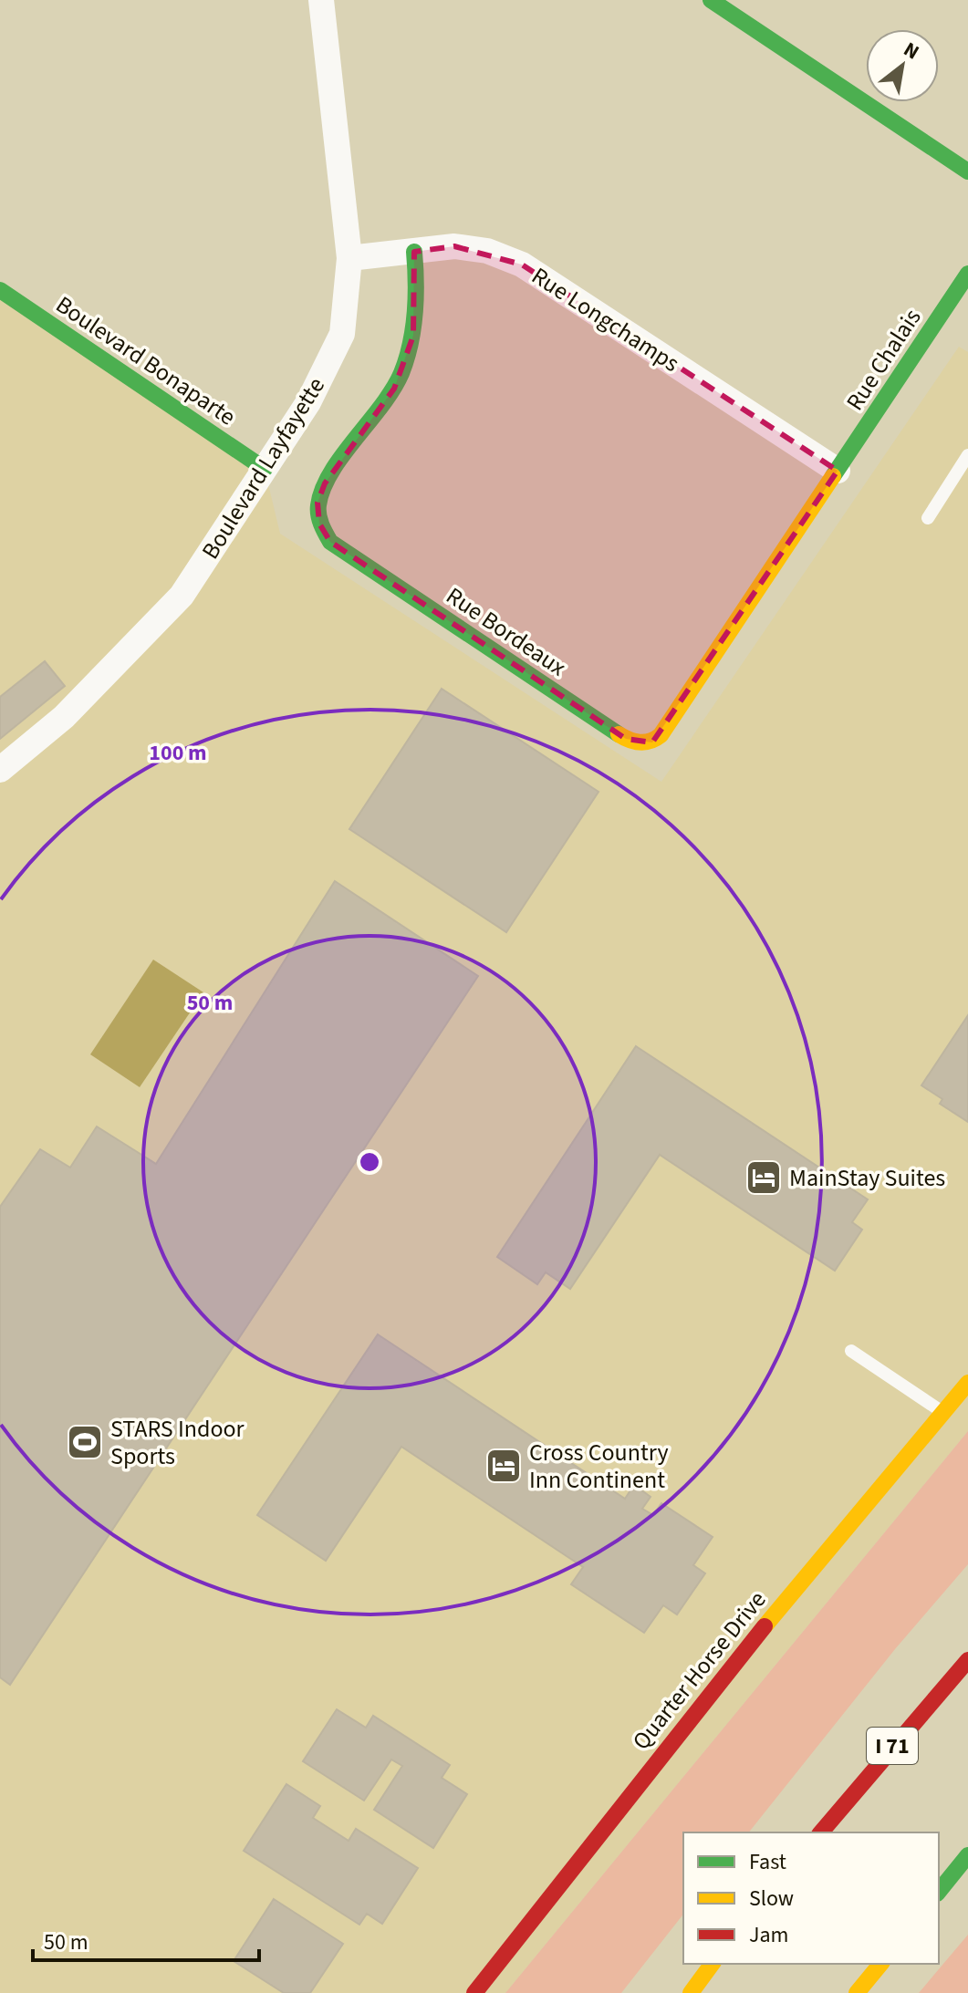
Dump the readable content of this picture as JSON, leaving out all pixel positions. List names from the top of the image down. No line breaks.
{"streets":{"main road":["Rue Chalais","Boulevard Bonaparte","Rue Bordeaux","Quarter Horse Drive","I 71"],"street":["Rue Longchamps","Boulevard Layfayette"]},"crossings":[["Rue Longchamps","Rue Chalais"],["Rue Longchamps","Boulevard Layfayette"],["Rue Longchamps","Rue Bordeaux"],["Rue Chalais","Rue Bordeaux"],["Boulevard Bonaparte","Boulevard Layfayette"]],"places":{"hotel":["MainStay Suites","Cross Country Inn Continent"],"sports":["STARS Indoor Sports"]},"legend":["Fast","Slow","Jam"],"scale_bar":"50 m","north":"top right","rings":["100 m","50 m"]}
